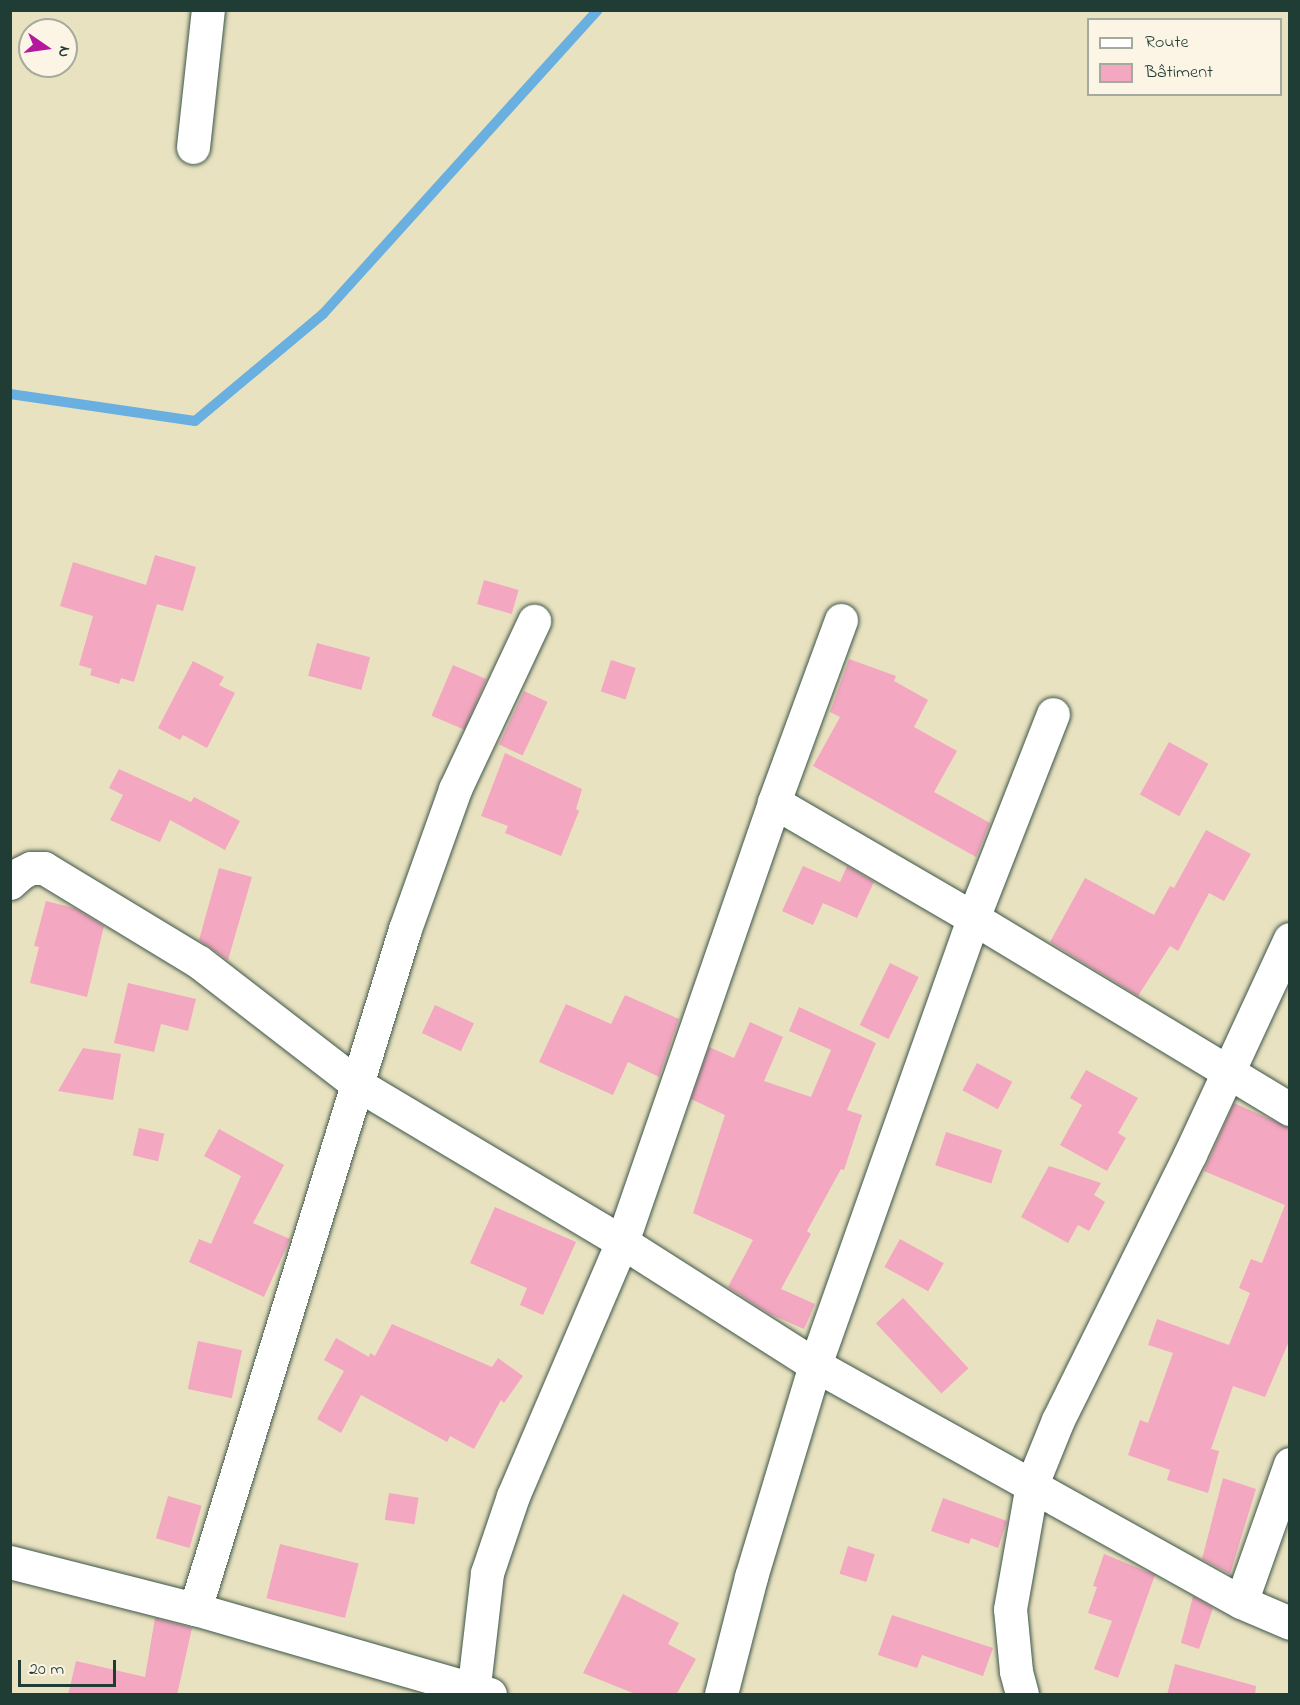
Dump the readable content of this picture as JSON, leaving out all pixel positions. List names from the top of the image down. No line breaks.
{"legend":["Route","Bâtiment"],"scale_bar":"20 m","north":"right"}
